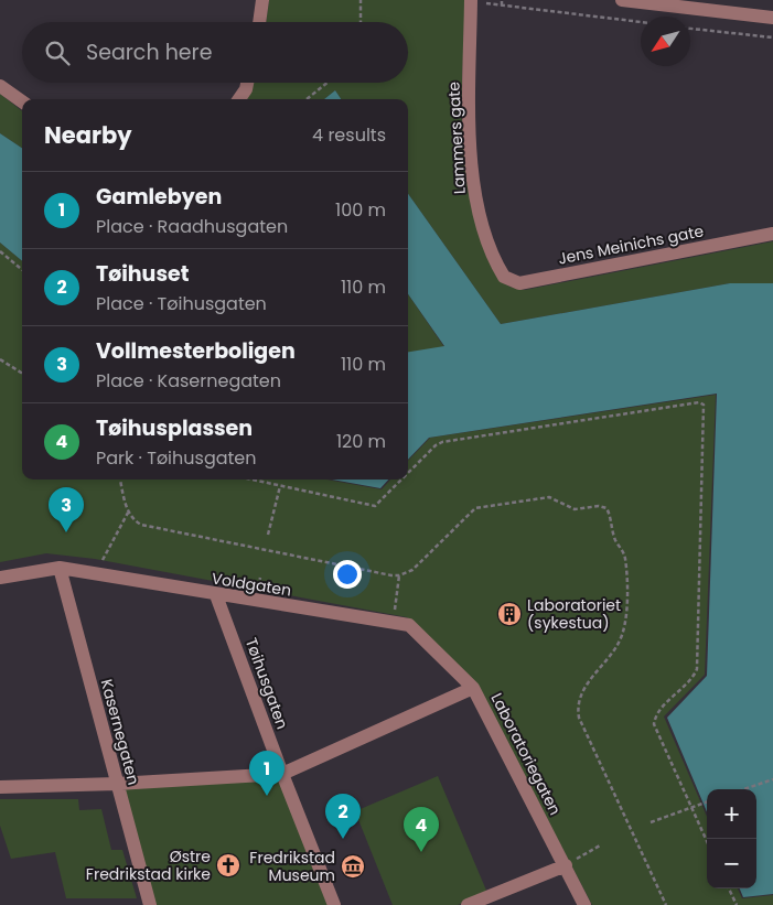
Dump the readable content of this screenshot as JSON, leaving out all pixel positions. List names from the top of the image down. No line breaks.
{"streets":{"street":["Lammers gate","Jens Meinichs gate","Voldgaten","Tøihusgaten","Kasernegaten","Laboratoriegaten"]},"crossings":[["Lammers gate","Jens Meinichs gate"],["Voldgaten","Tøihusgaten"],["Voldgaten","Kasernegaten"],["Voldgaten","Laboratoriegaten"],["Tøihusgaten","Laboratoriegaten"]],"places":{"building":["Laboratoriet (sykestua)"],"church":["Østre Fredrikstad kirke"],"museum":["Fredrikstad Museum"]},"north":"bottom left","page":{"search":"Search here","heading":["Nearby","4 results"],"list":[{"mark":"1","name":"Gamlebyen","note":"Place · Raadhusgaten","value":"100 m"},{"mark":"2","name":"Tøihuset","note":"Place · Tøihusgaten","value":"110 m"},{"mark":"3","name":"Vollmesterboligen","note":"Place · Kasernegaten","value":"110 m"},{"mark":"4","name":"Tøihusplassen","note":"Park · Tøihusgaten","value":"120 m"}],"pins":["3","1","2","4"],"map_buttons":["+","−"]}}
